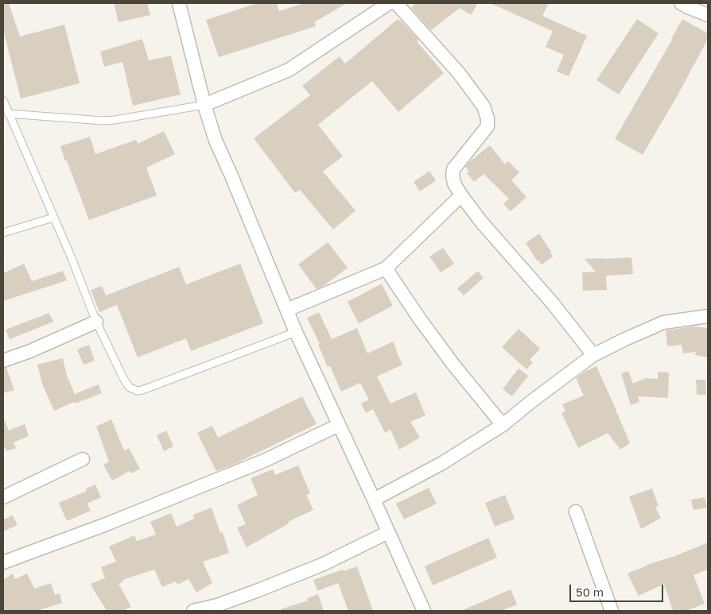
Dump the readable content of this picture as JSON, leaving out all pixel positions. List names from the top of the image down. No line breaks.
{"scale_bar":"50 m"}
